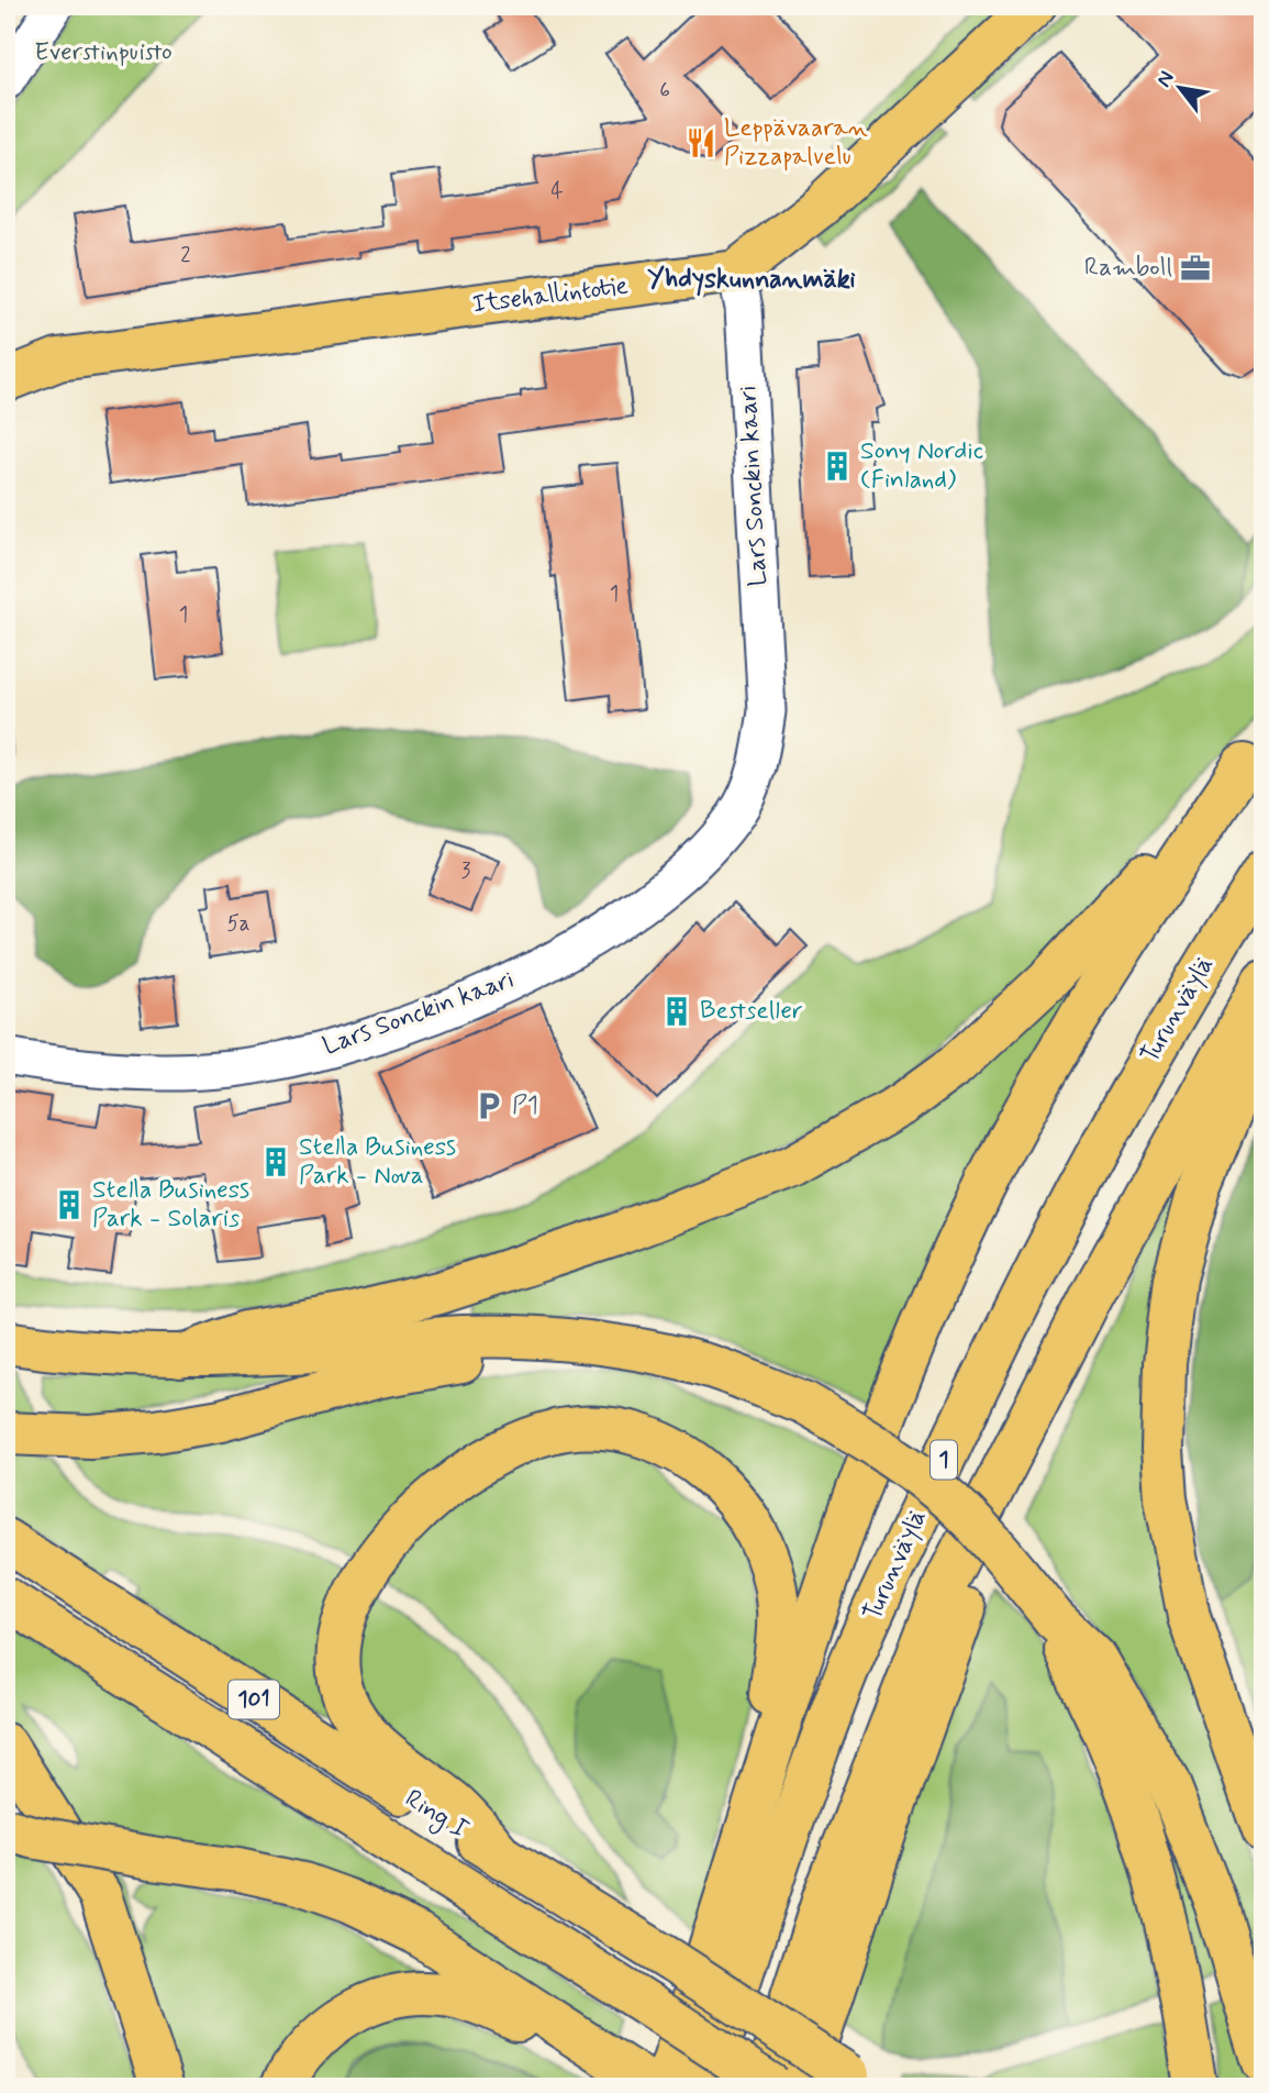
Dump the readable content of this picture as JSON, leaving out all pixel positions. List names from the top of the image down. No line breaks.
{"streets":{"main road":["Itsehallintotie","Turunväylä","1","101","Ring I"],"street":["Lars Sonckin kaari"]},"crossings":[["Itsehallintotie","Lars Sonckin kaari"]],"districts":["Yhdyskunnanmäki"],"parks":["Everstinpuisto"],"places":{"restaurant":["Leppävaaran Pizzapalvelu"],"office":["Ramboll"],"building":["Sony Nordic (Finland)","Bestseller","Stella Business Park - Nova","Stella Business Park - Solaris"],"parking":["P1"]},"house_numbers":["6","4","2","1","1","3","5a"],"north":"top left"}
